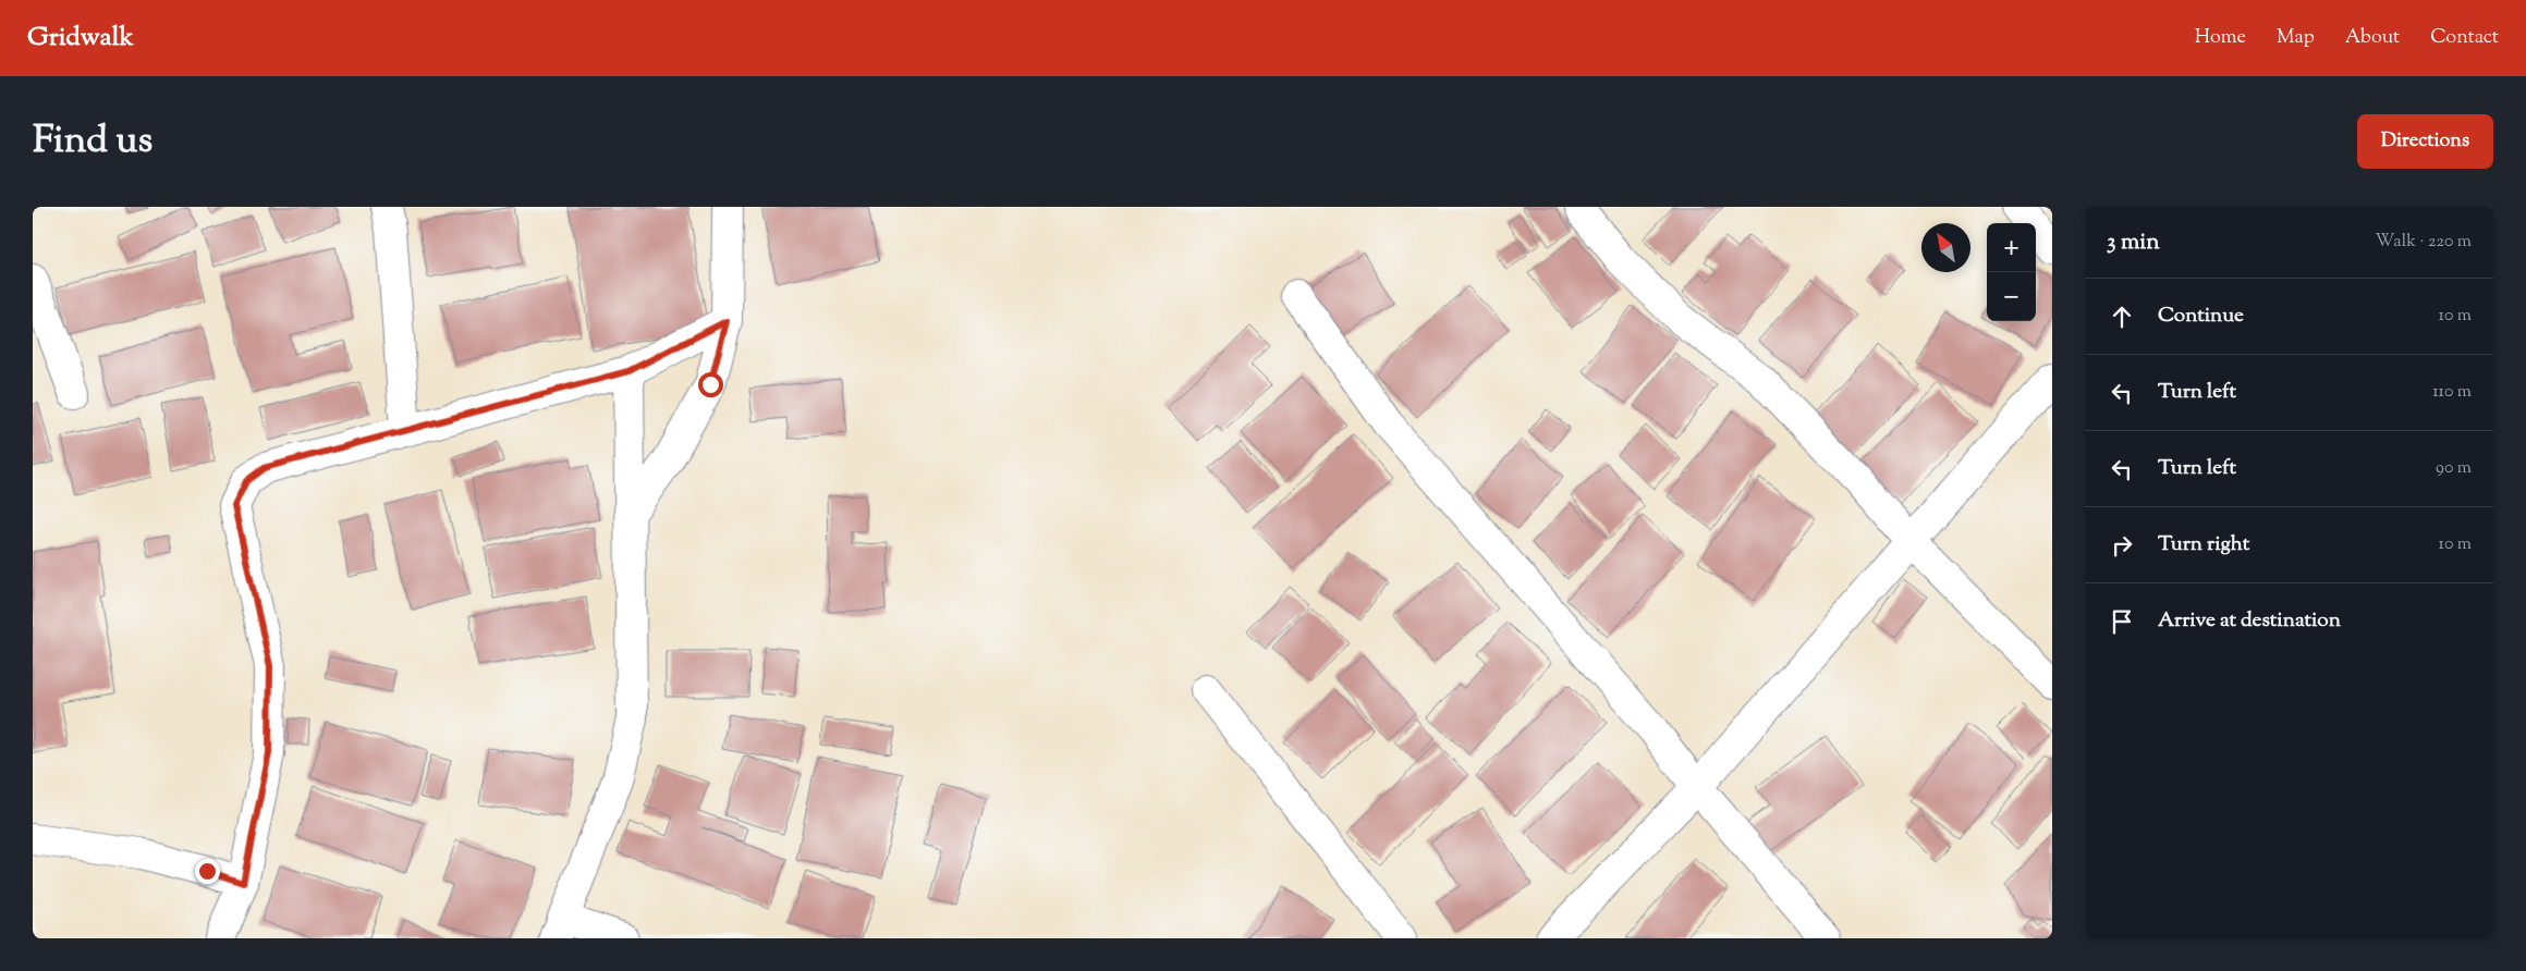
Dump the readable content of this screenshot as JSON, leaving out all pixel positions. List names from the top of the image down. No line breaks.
{"north":"top left","page":{"header":"Gridwalk","nav":["Home","Map","About","Contact"],"title":"Find us","buttons":"Directions","heading":["3 min","Walk · 220 m"],"map_buttons":["+","−"],"list":[["Continue","10 m"],["Turn left","110 m"],["Turn left","90 m"],["Turn right","10 m"],"Arrive at destination"]}}
